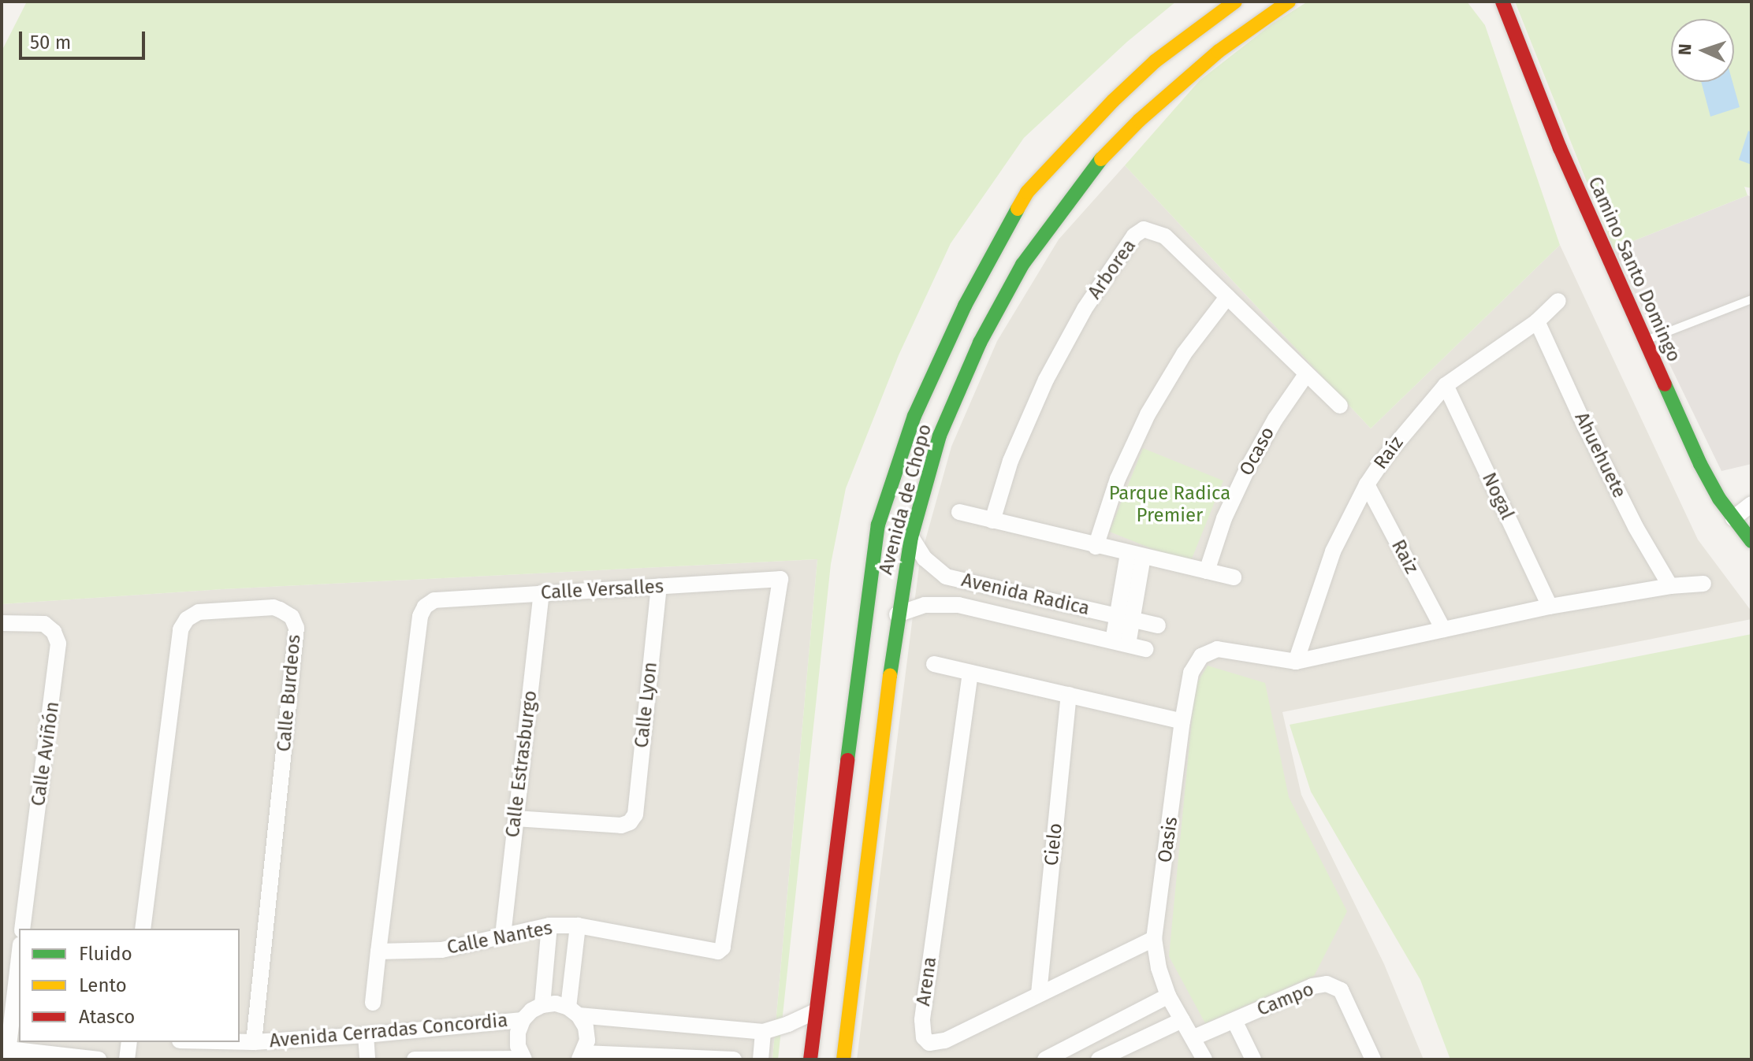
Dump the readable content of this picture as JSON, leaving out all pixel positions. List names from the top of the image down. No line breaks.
{"streets":{"street":["Arborea","Camino Santo Domingo","Ocaso","Raíz","Ahuehuete","Nogal","Avenida de Chopo","Raiz","Calle Versalles","Avenida Radica","Calle Burdeos","Calle Lyon","Calle Aviñón","Calle Estrasburgo","Oasis","Cielo","Calle Nantes","Arena","Campo","Avenida Cerradas Concordia"]},"crossings":[["Arborea","Ocaso"],["Raíz","Ahuehuete"],["Raíz","Nogal"],["Raíz","Raiz"],["Raíz","Oasis"],["Avenida de Chopo","Avenida Radica"],["Calle Versalles","Calle Lyon"],["Calle Versalles","Calle Estrasburgo"],["Calle Versalles","Calle Nantes"],["Calle Burdeos","Avenida Cerradas Concordia"],["Calle Lyon","Calle Estrasburgo"],["Calle Estrasburgo","Calle Nantes"],["Oasis","Arena"],["Oasis","Campo"],["Cielo","Arena"]],"parks":["Parque Radica Premier"],"legend":["Fluido","Lento","Atasco"],"scale_bar":"50 m","north":"left"}
